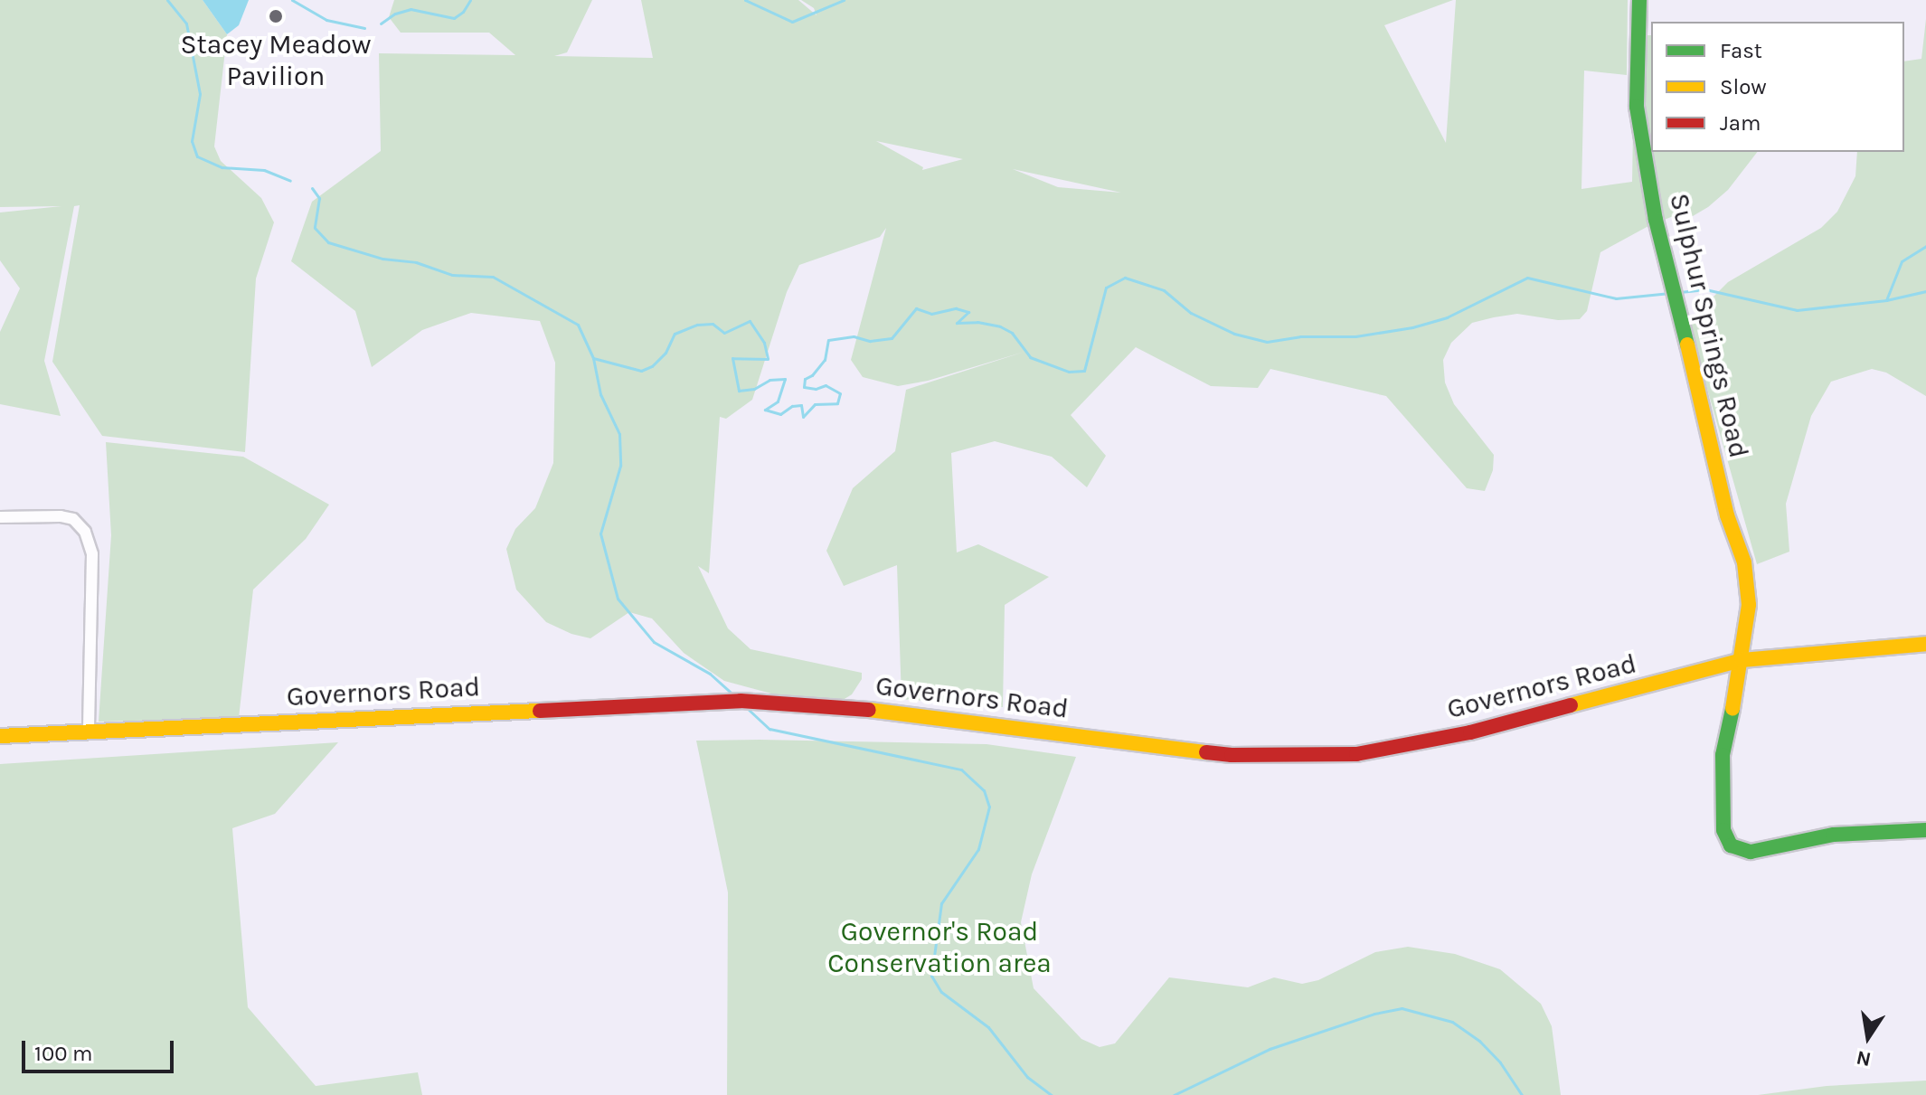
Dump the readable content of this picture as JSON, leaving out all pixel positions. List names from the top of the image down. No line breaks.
{"streets":{"main road":["Sulphur Springs Road","Governors Road"]},"crossings":[["Sulphur Springs Road","Governors Road"]],"parks":["Governor's Road Conservation area"],"places":["Stacey Meadow Pavilion"],"legend":["Fast","Slow","Jam"],"scale_bar":"100 m","north":"bottom"}
